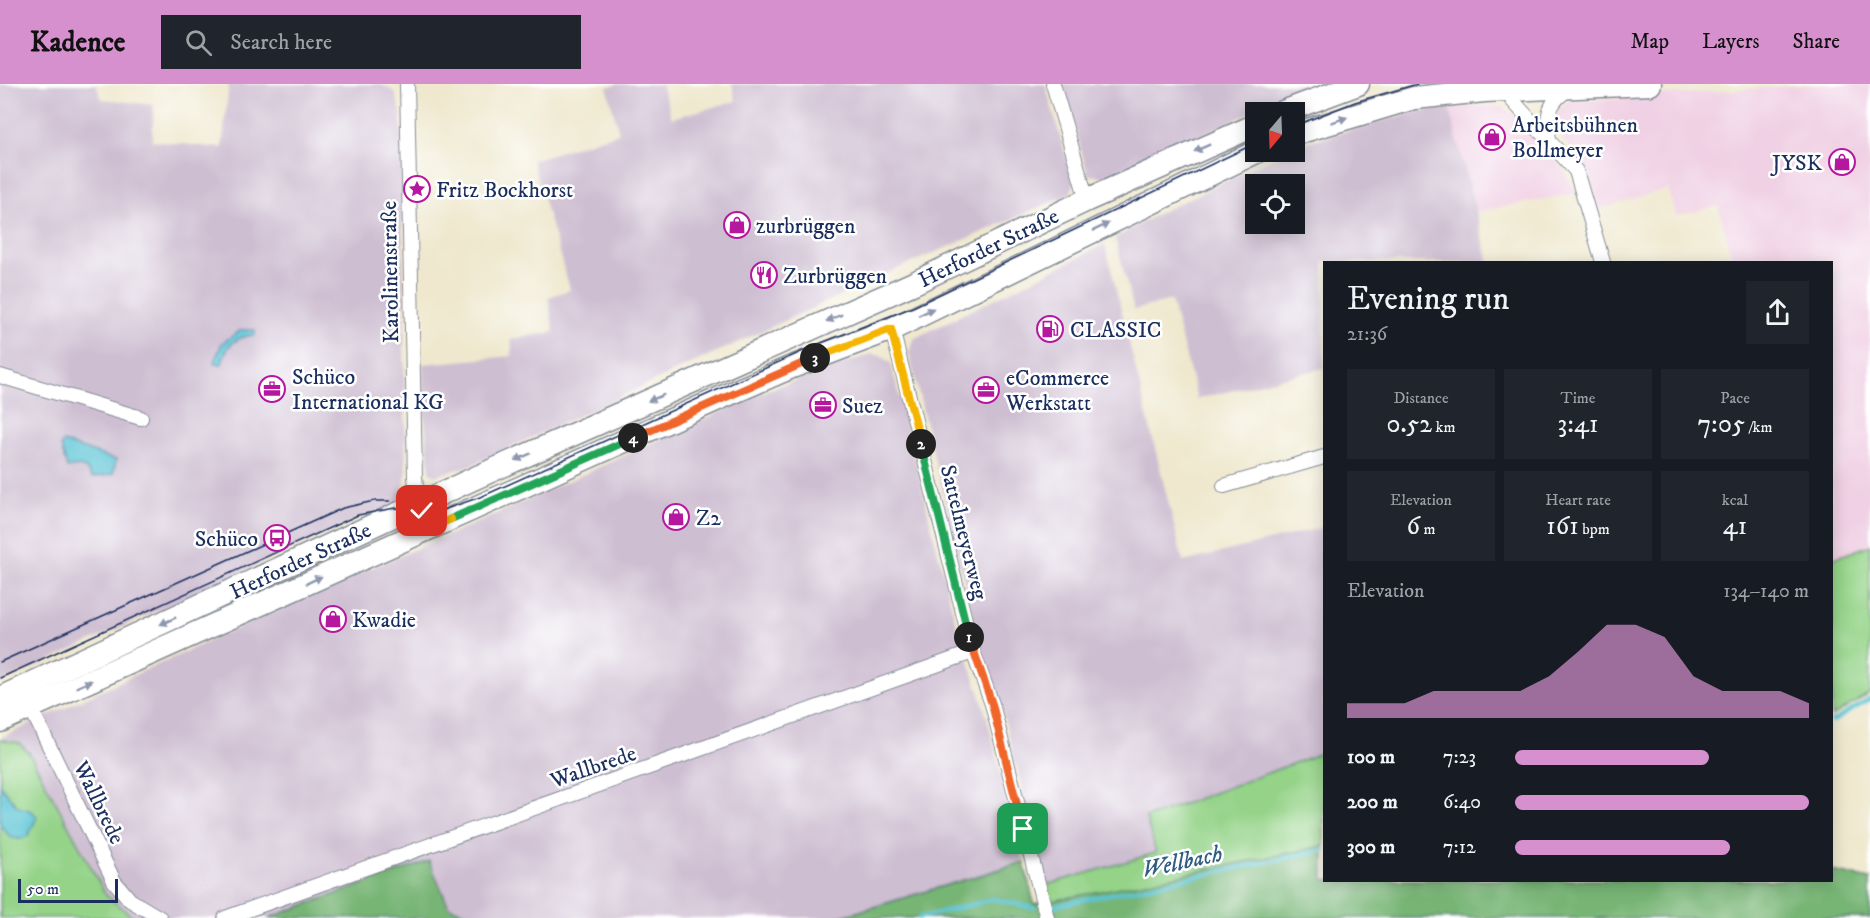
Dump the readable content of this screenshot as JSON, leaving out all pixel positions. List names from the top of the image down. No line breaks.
{"streets":{"main road":["Herforder Straße"],"street":["Karolinenstraße","Sattelmeyerweg","Wallbrede"]},"crossings":[["Herforder Straße","Karolinenstraße"],["Herforder Straße","Sattelmeyerweg"],["Herforder Straße","Wallbrede"],["Sattelmeyerweg","Wallbrede"]],"water":["Wellbach"],"places":{"shop":["Arbeitsbühnen Bollmeyer","JYSK","zurbrüggen","Z2","Kwadie"],"place":["Fritz Bockhorst"],"restaurant":["Zurbrüggen"],"fuel station":["CLASSIC"],"office":["Schüco International KG","eCommerce Werkstatt","Suez"],"bus stop":["Schüco"]},"scale_bar":"50 m","north":"bottom","page":{"header":"Kadence","search":"Search here","nav":["Map","Layers","Share"],"heading":["Evening run","21:36"],"pins":["3","4","2","1"],"stats":[["Distance","0.52 km"],["Time","3:41"],["Pace","7:05 /km"],["Elevation","6 m"],["Heart rate","161 bpm"],["kcal","41"]],"chart":["Elevation","134–140 m"],"list":[{"name":"100 m","note":"7:23"},{"name":"200 m","note":"6:40"},{"name":"300 m","note":"7:12"}],"scale":"50 m"}}
